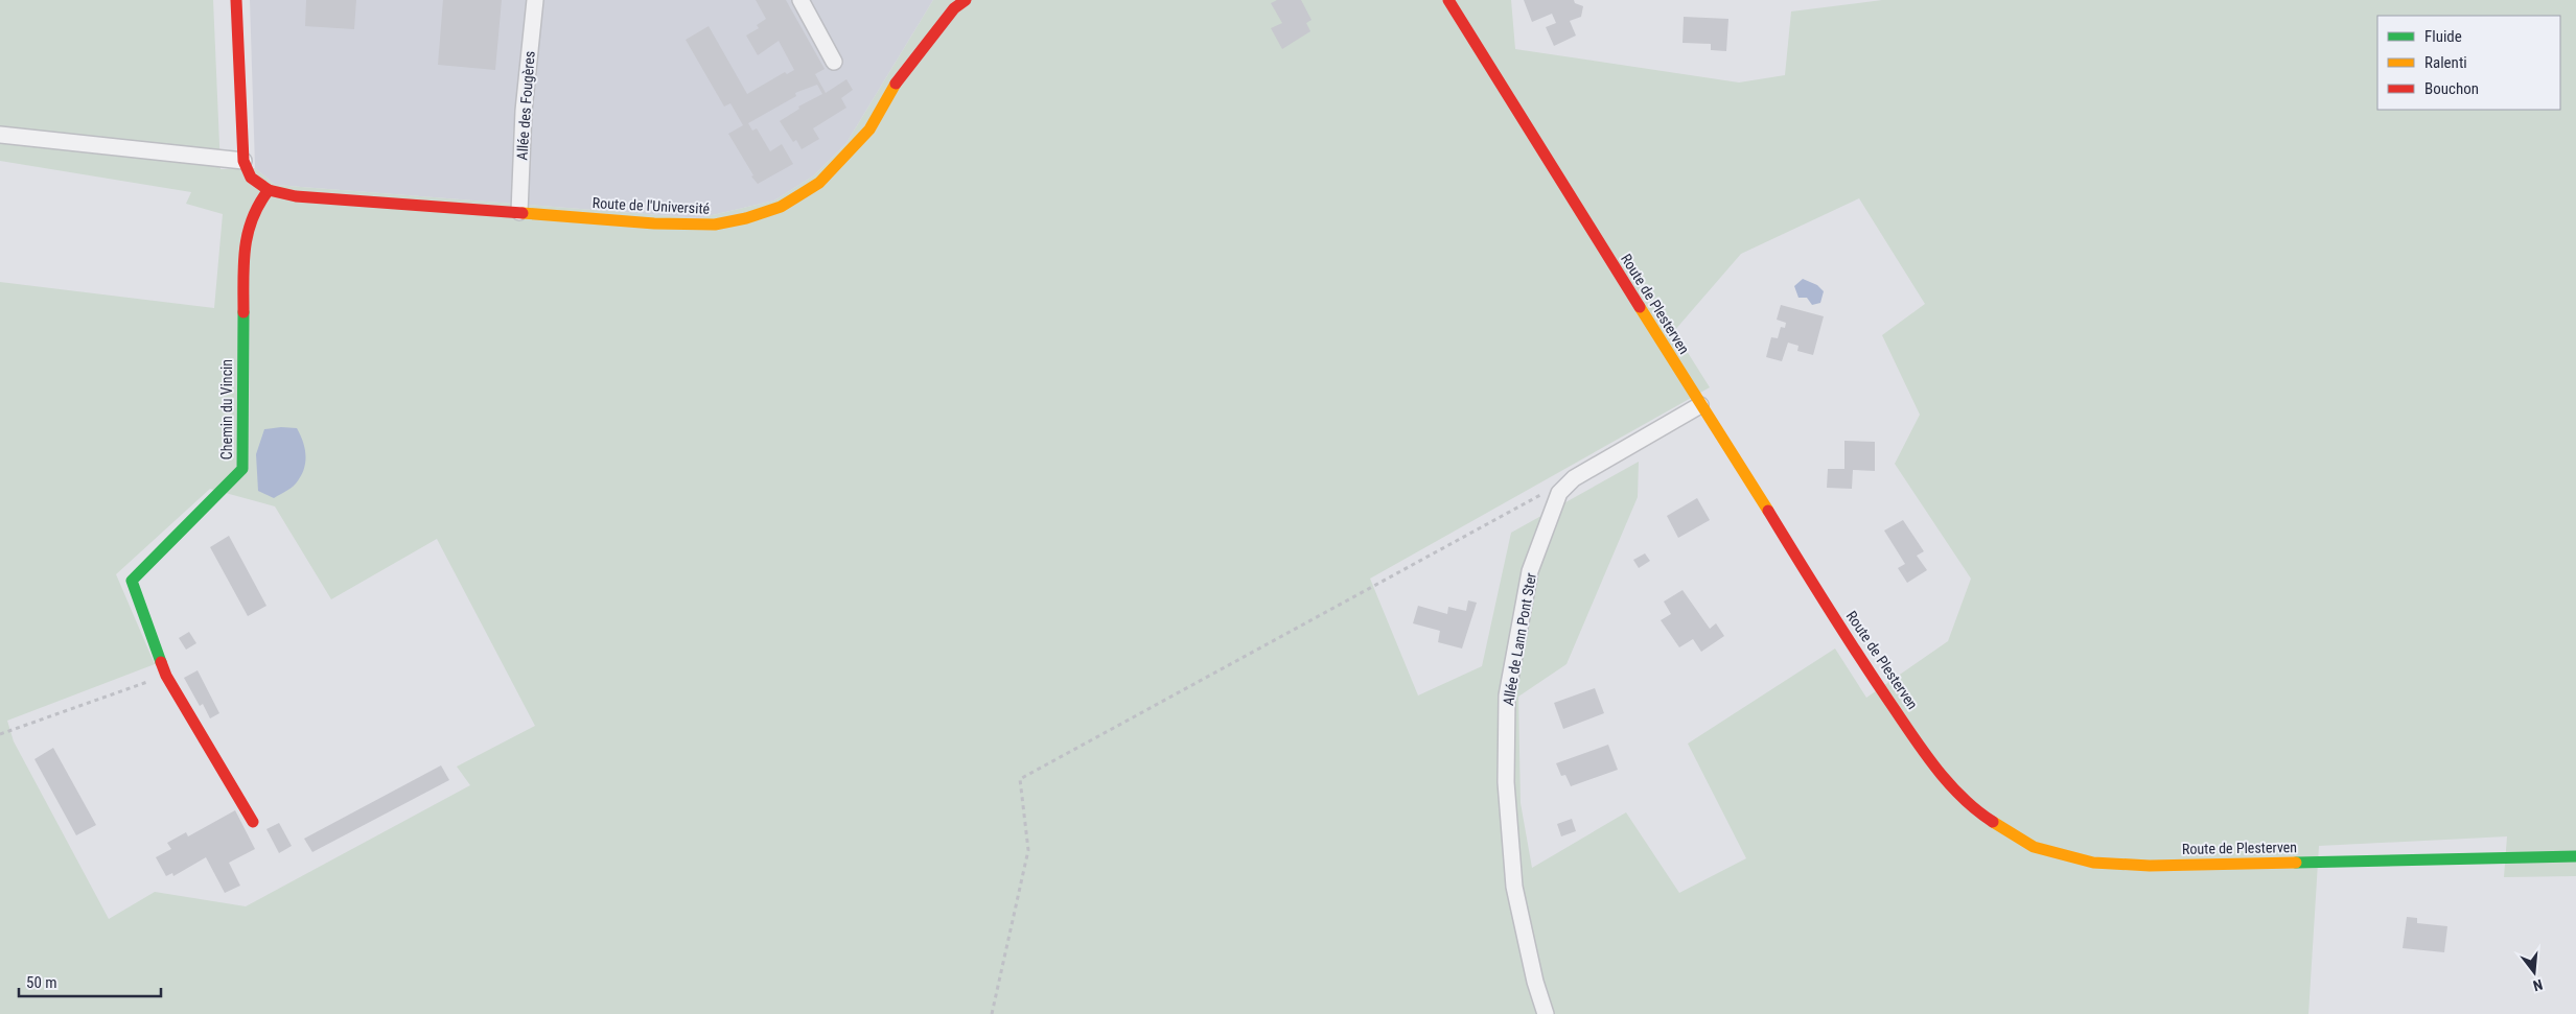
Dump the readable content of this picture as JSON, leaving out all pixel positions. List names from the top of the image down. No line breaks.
{"streets":{"street":["Allée des Fougères","Route de l'Université","Route de Plesterven","Chemin du Vincin","Allée de Lann Pont Ster"]},"crossings":[["Allée des Fougères","Route de l'Université"],["Route de l'Université","Chemin du Vincin"],["Route de Plesterven","Allée de Lann Pont Ster"]],"legend":["Fluide","Ralenti","Bouchon"],"scale_bar":"50 m","north":"bottom"}
